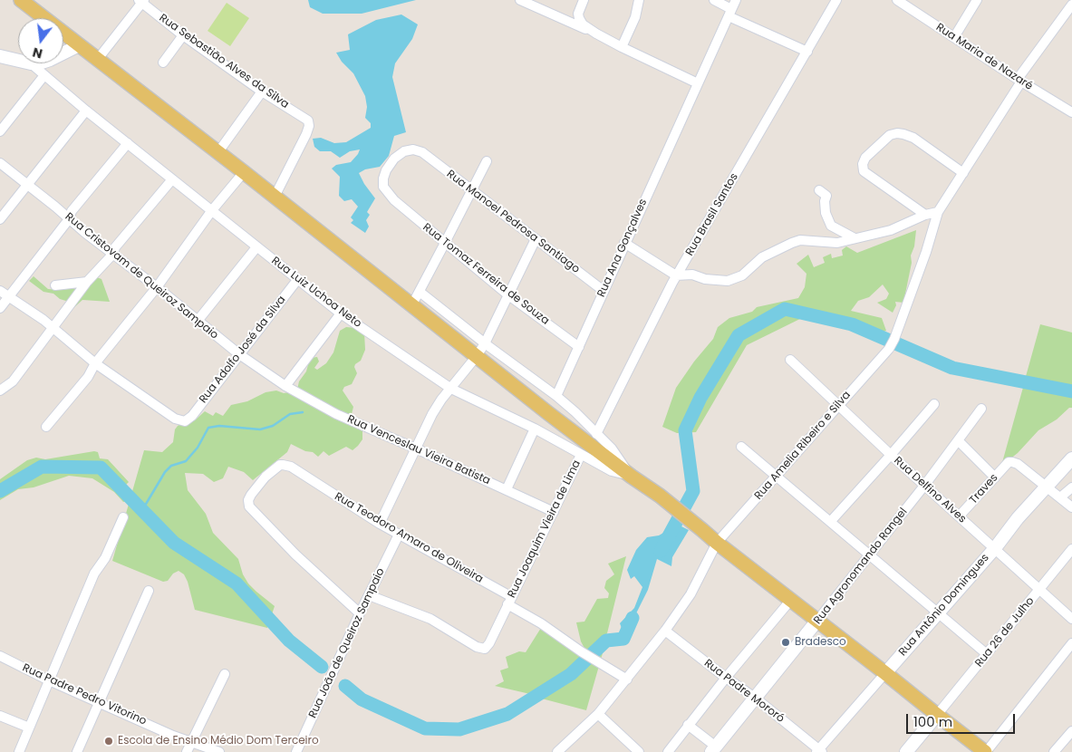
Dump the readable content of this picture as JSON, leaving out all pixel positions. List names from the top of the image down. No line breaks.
{"streets":{"street":["Rua Maria de Nazaré","Rua Sebastião Alves da Silva","Rua Brasil Santos","Rua Manoel Pedrosa Santiago","Rua Ana Gonçalves","Rua Tomaz Ferreira de Souza","Rua Cristovam de Queiroz Sampaio","Rua Luiz Uchoa Neto","Rua Adolfo José da Silva","Rua Amelia Ribeiro e Silva","Rua Venceslau Vieira Batista","Traves","Rua Delfino Alves","Rua Joaquim Vieira de Lima","Rua Teodoro Amaro de Oliveira","Rua Agronomando Rangel","Rua Antônio Domingues","Rua 26 de Julho","Rua João de Queiroz Sampaio","Rua Padre Mororó","Rua Padre Pedro Vitorino"]},"crossings":[["Rua Maria de Nazaré","Rua Amelia Ribeiro e Silva"],["Rua Manoel Pedrosa Santiago","Rua Ana Gonçalves"],["Rua Manoel Pedrosa Santiago","Rua Tomaz Ferreira de Souza"],["Rua Ana Gonçalves","Rua Tomaz Ferreira de Souza"],["Rua Cristovam de Queiroz Sampaio","Rua Adolfo José da Silva"],["Rua Cristovam de Queiroz Sampaio","Rua Venceslau Vieira Batista"],["Rua Luiz Uchoa Neto","Rua Adolfo José da Silva"],["Rua Luiz Uchoa Neto","Rua Joaquim Vieira de Lima"],["Rua Amelia Ribeiro e Silva","Rua Delfino Alves"],["Rua Amelia Ribeiro e Silva","Rua Teodoro Amaro de Oliveira"],["Rua Amelia Ribeiro e Silva","Rua Padre Mororó"],["Rua Venceslau Vieira Batista","Rua Joaquim Vieira de Lima"],["Traves","Rua Delfino Alves"],["Traves","Rua Antônio Domingues"],["Rua Delfino Alves","Rua Agronomando Rangel"],["Rua Delfino Alves","Rua Antônio Domingues"],["Rua Delfino Alves","Rua 26 de Julho"],["Rua Joaquim Vieira de Lima","Rua Teodoro Amaro de Oliveira"],["Rua Joaquim Vieira de Lima","Rua João de Queiroz Sampaio"],["Rua Teodoro Amaro de Oliveira","Rua João de Queiroz Sampaio"],["Rua Agronomando Rangel","Rua Padre Mororó"],["Rua Antônio Domingues","Rua Padre Mororó"]],"places":["Bradesco","Escola de Ensino Médio Dom Terceiro"],"scale_bar":"100 m","north":"bottom"}
